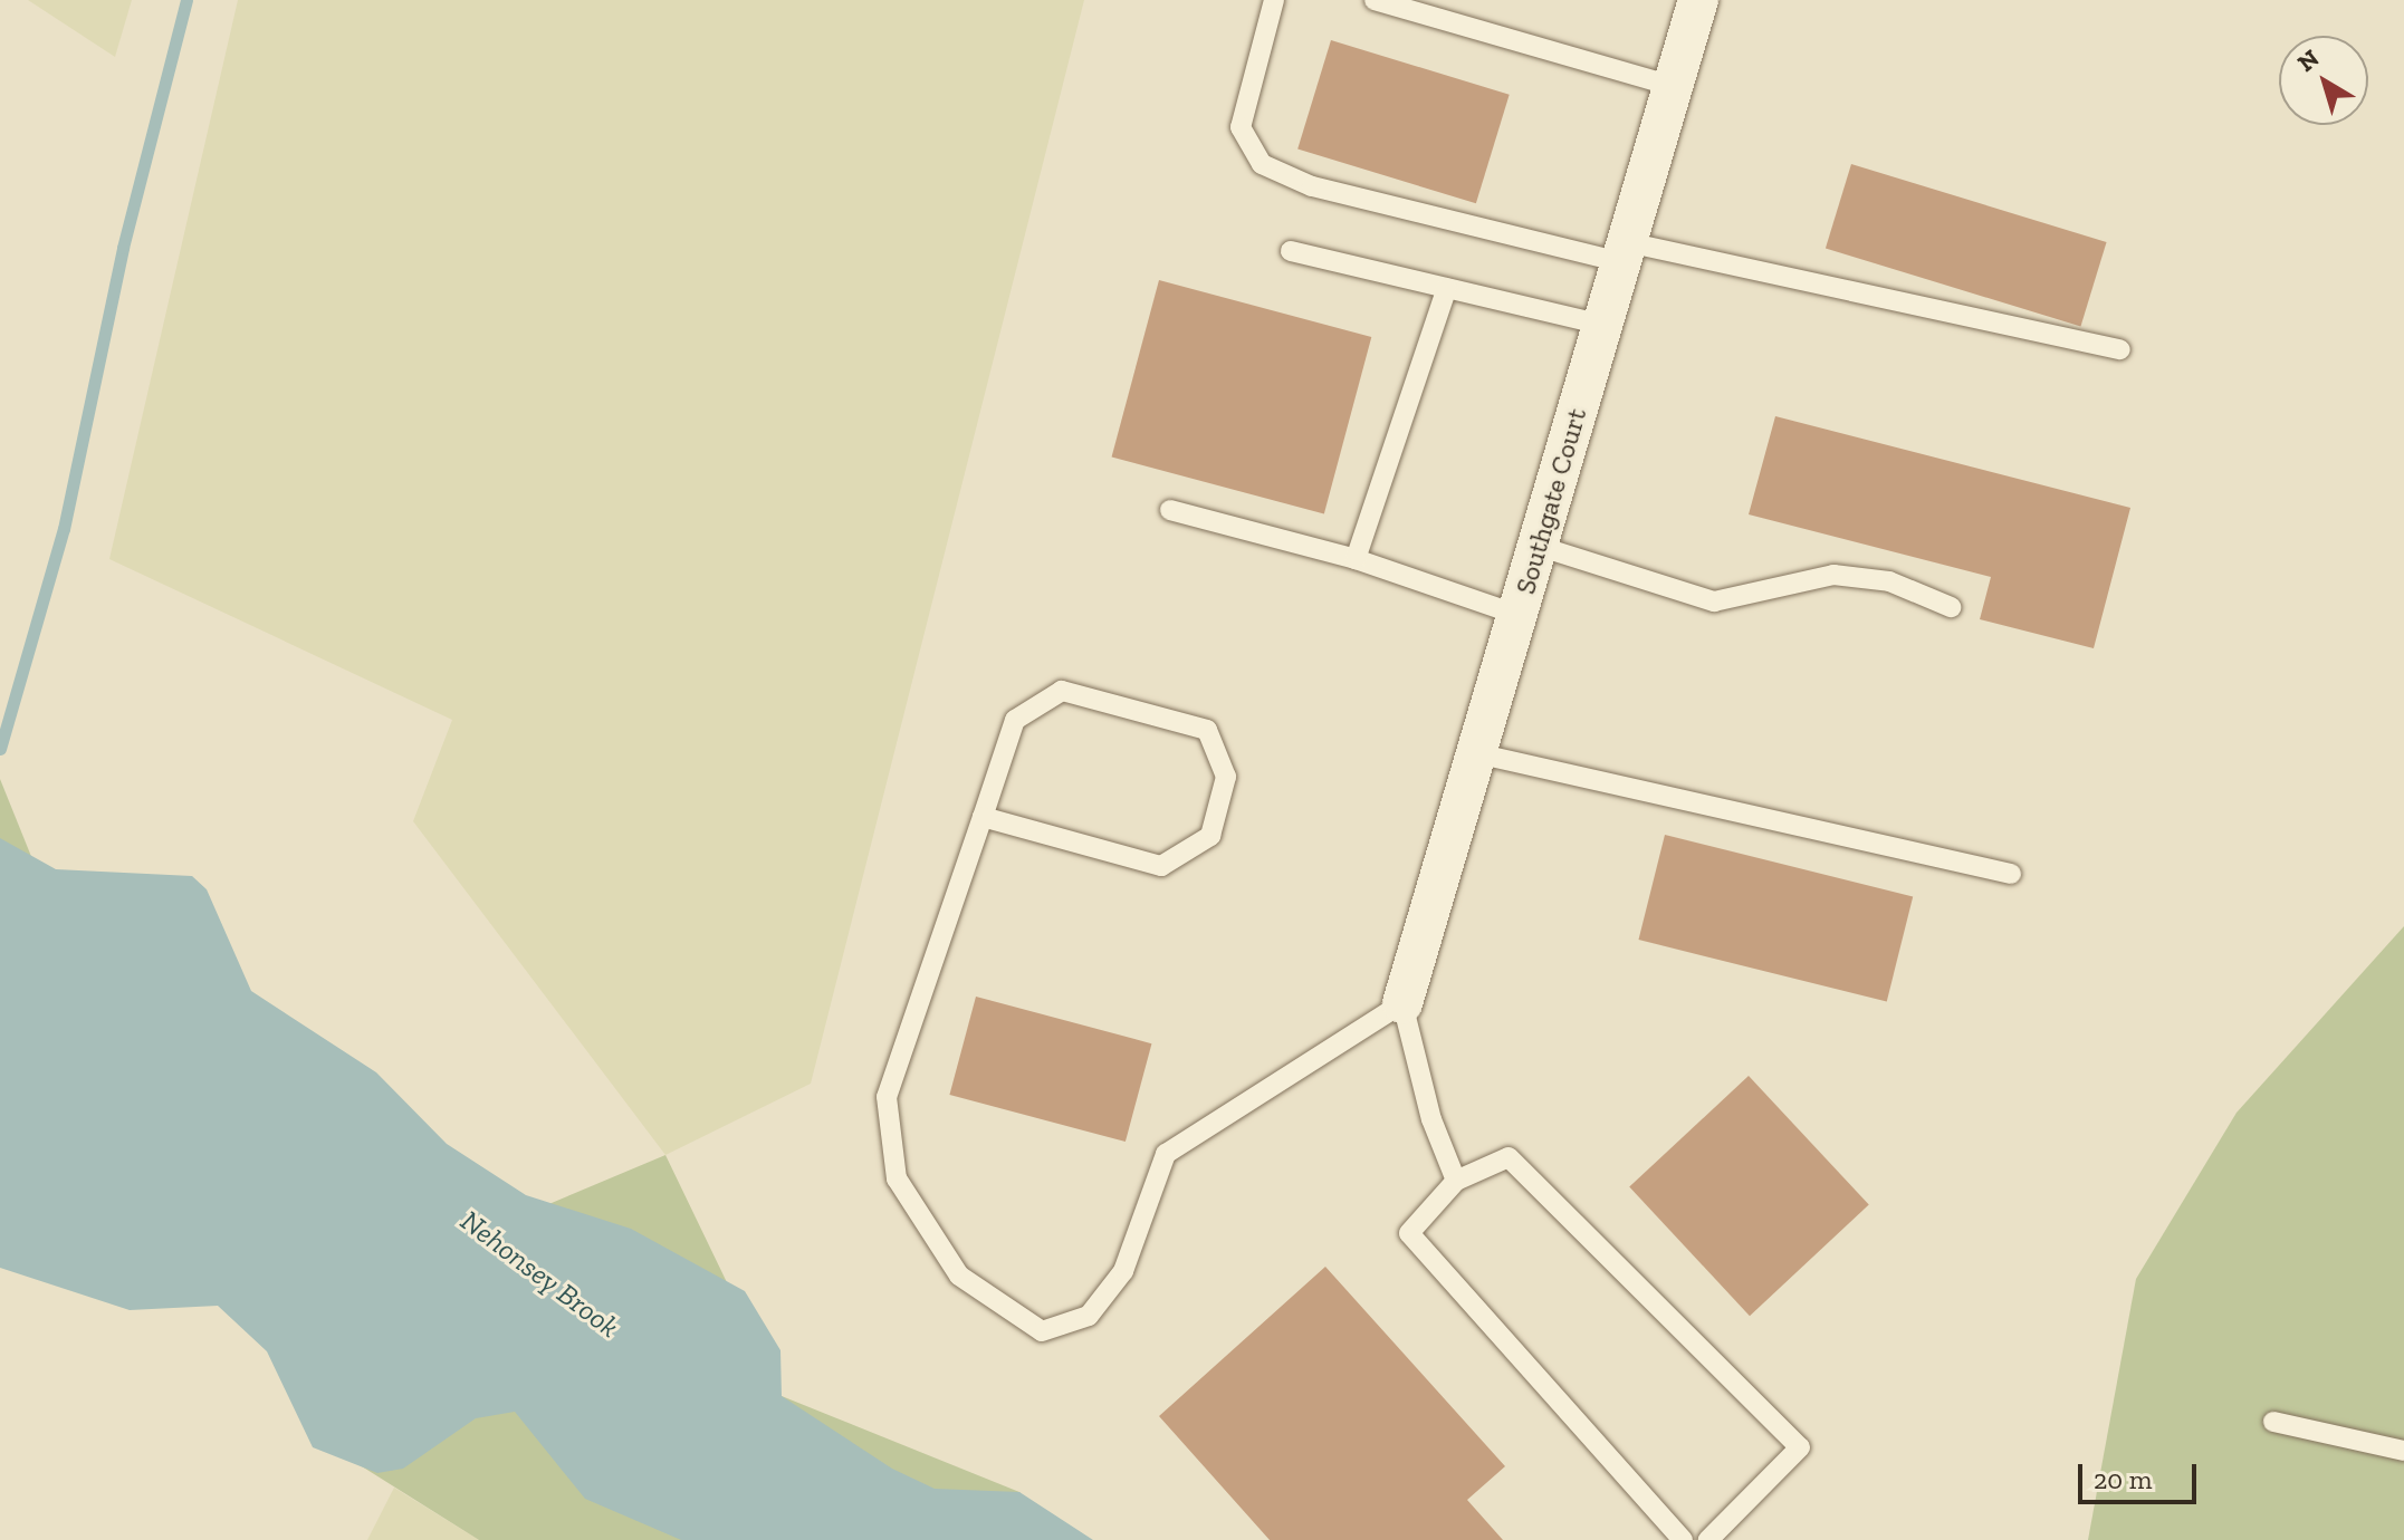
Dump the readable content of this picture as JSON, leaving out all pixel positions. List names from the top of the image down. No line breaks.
{"streets":{"street":["Southgate Court"]},"water":["Nehonsey Brook"],"scale_bar":"20 m","north":"top left"}
